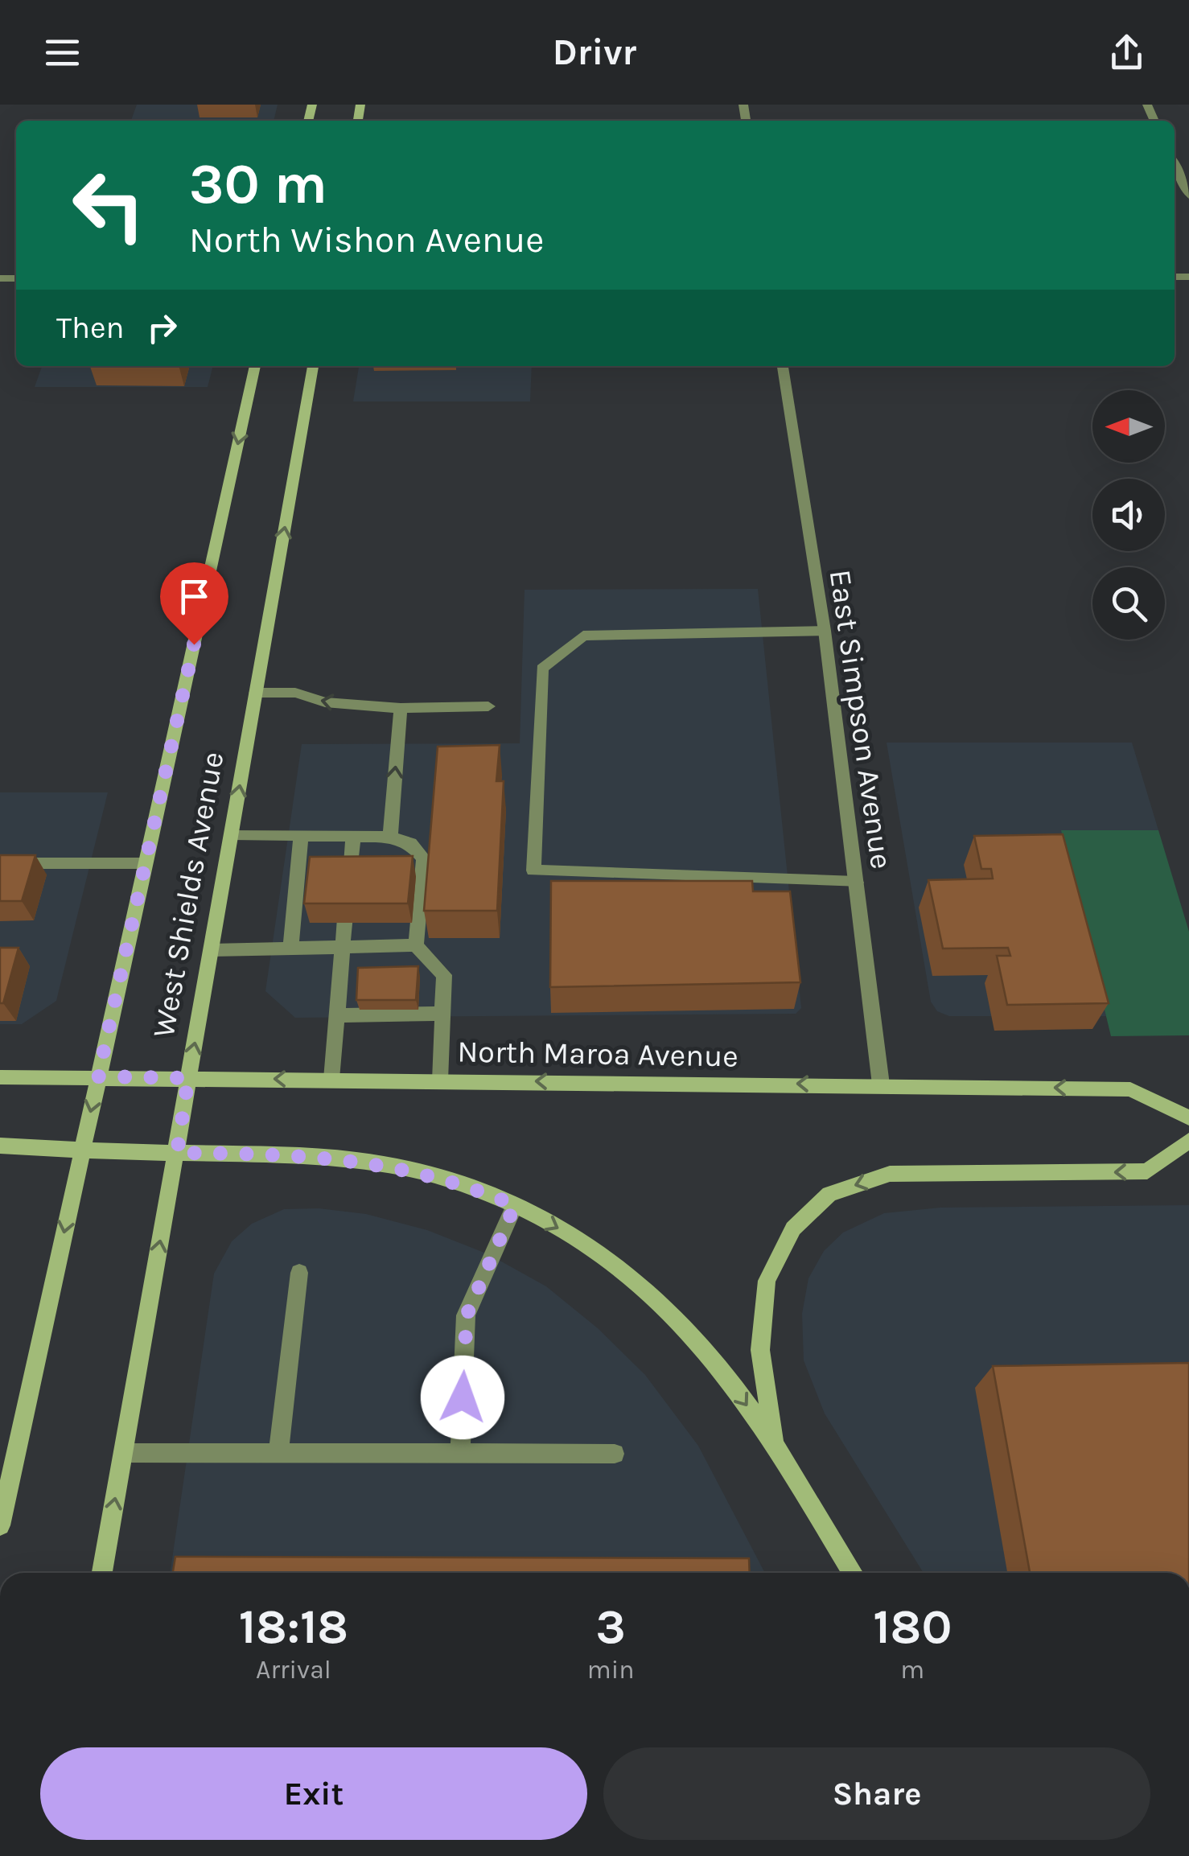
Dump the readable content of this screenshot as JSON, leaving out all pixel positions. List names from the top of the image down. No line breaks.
{"streets":{"main road":["West Shields Avenue","North Maroa Avenue"],"street":["East Simpson Avenue"]},"crossings":[["East Simpson Avenue","North Maroa Avenue"],["West Shields Avenue","North Maroa Avenue"]],"one_way":["North Maroa Avenue"],"north":"left","page":{"header":"Drivr","turn":["30 m","North Wishon Avenue"],"then":"Then","eta":["18:18","Arrival","3","min","180","m"],"buttons":["Exit","Share"]}}
